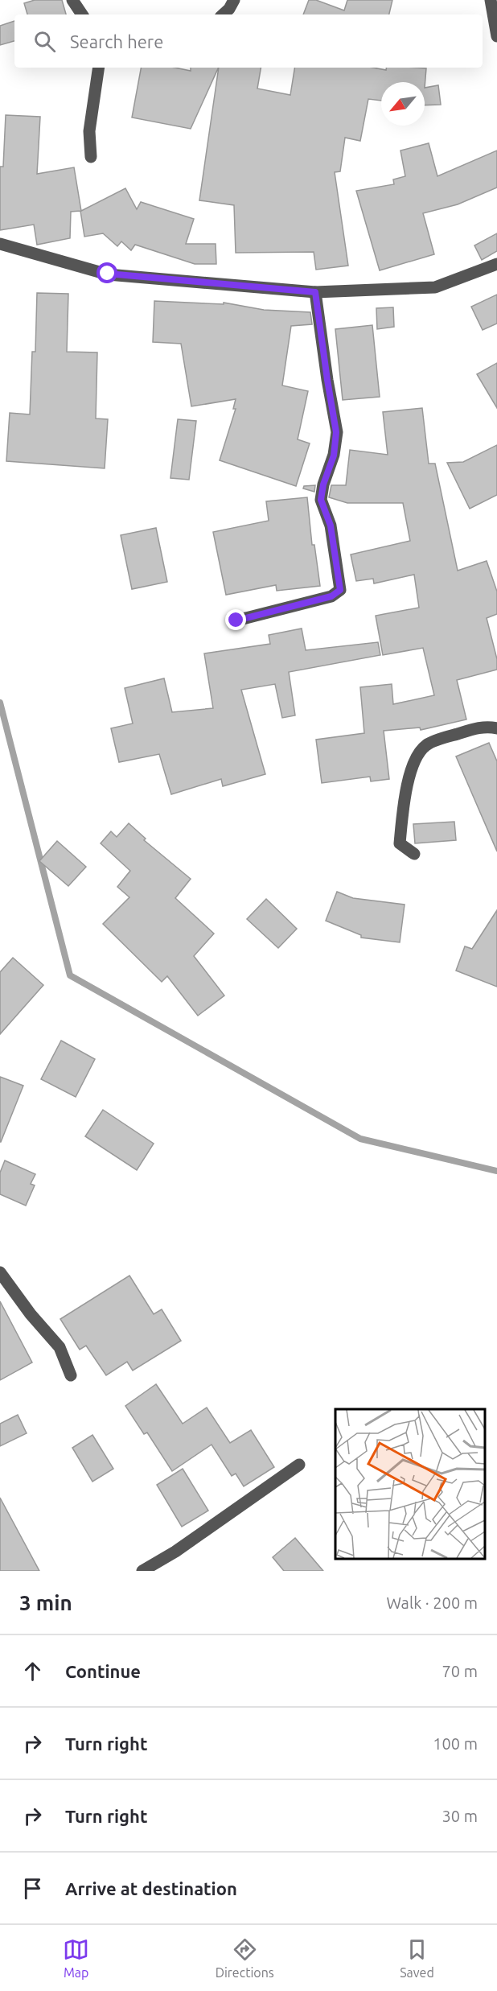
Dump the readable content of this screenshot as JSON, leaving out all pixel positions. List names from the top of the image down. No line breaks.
{"north":"bottom left","page":{"search":"Search here","heading":["3 min","Walk · 200 m"],"list":[["Continue","70 m"],["Turn right","100 m"],["Turn right","30 m"],"Arrive at destination"],"nav":["Map","Directions","Saved"]}}
